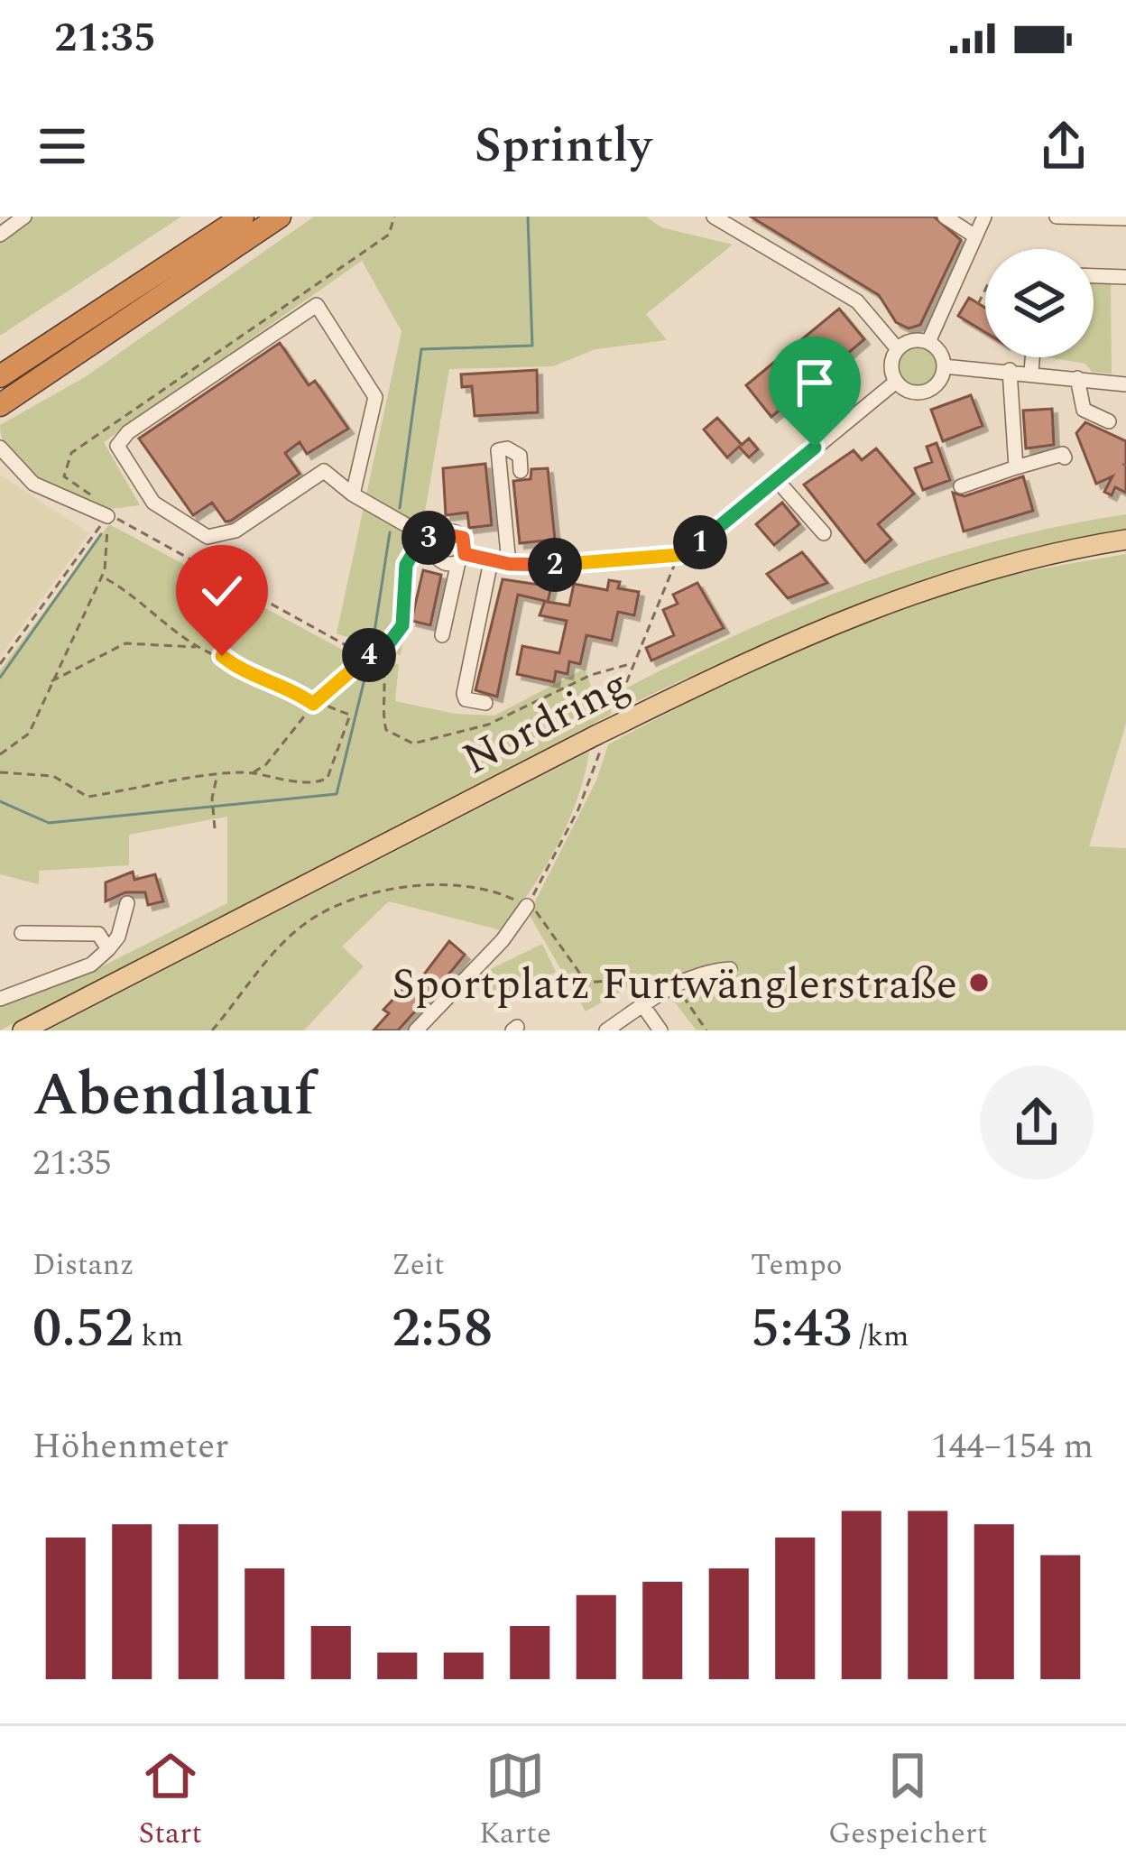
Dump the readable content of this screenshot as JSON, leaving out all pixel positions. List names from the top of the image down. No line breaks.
{"streets":{"main road":["Nordring"]},"places":["Sportplatz Furtwänglerstraße"],"page":{"status":"21:35","header":"Sprintly","pins":["3","1","2","4"],"heading":["Abendlauf","21:35"],"stats":[["Distanz","0.52 km"],["Zeit","2:58"],["Tempo","5:43 /km"]],"chart":["Höhenmeter","144–154 m"],"tabs":["Start","Karte","Gespeichert"]}}
